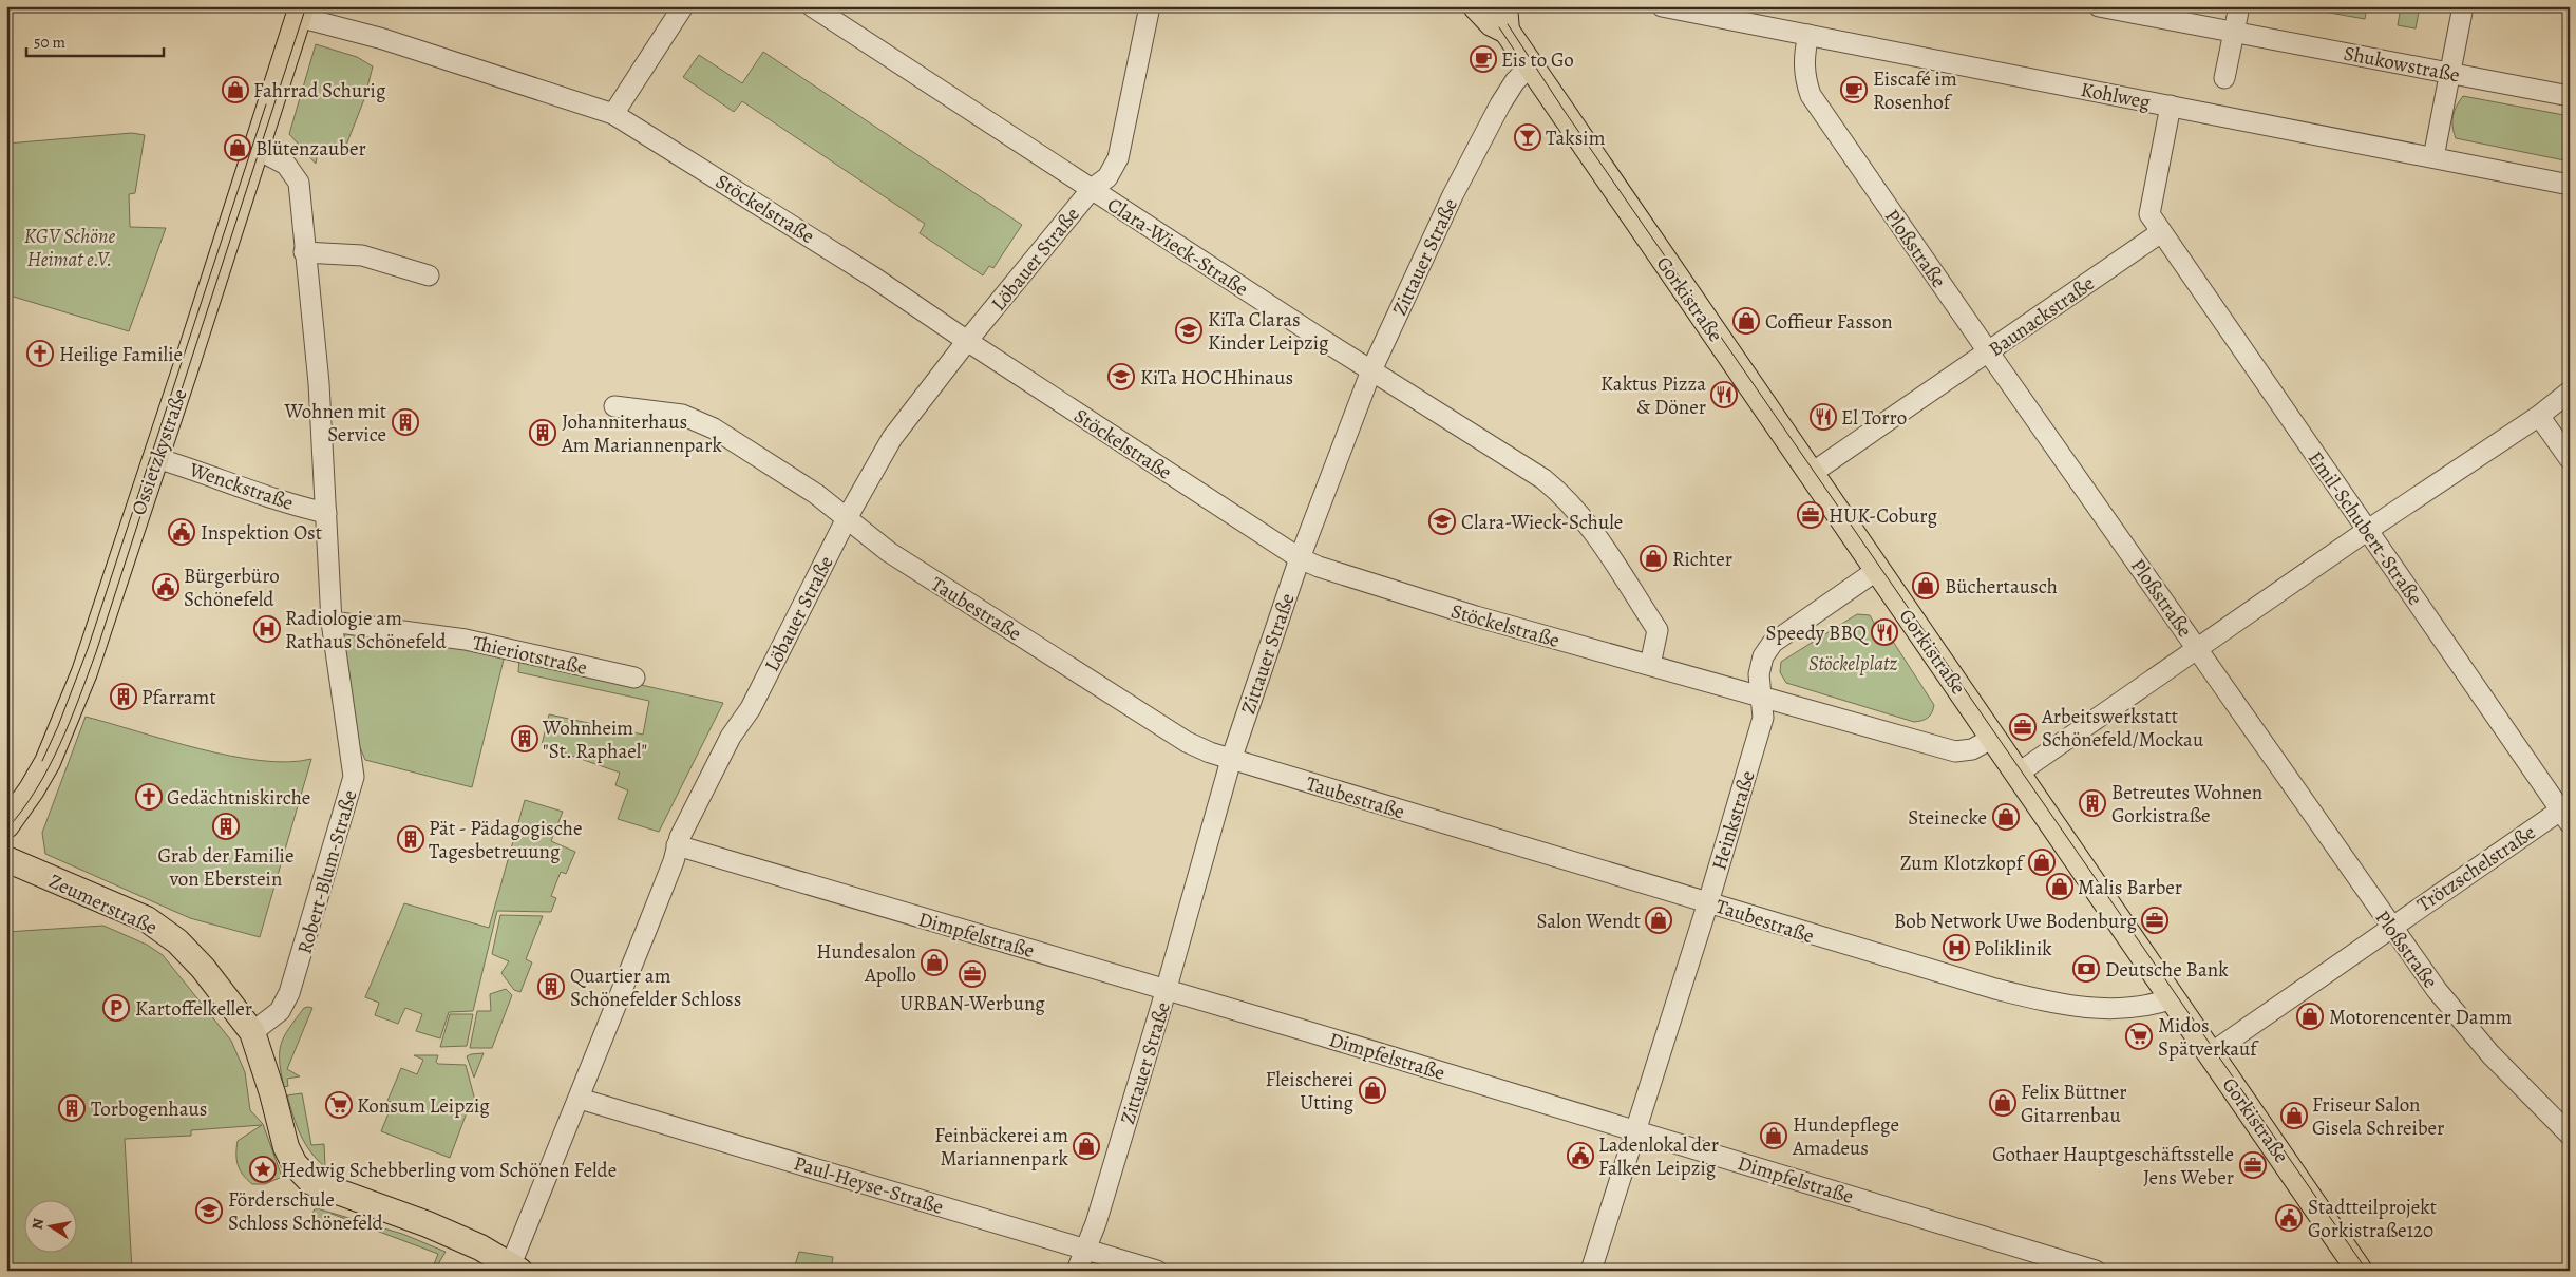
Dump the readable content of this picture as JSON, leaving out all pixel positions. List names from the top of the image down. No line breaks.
{"streets":{"main road":["Gorkistraße","Ossietzkystraße","Zeumerstraße"],"street":["Shukowstraße","Kohlweg","Stöckelstraße","Clara-Wieck-Straße","Ploßstraße","Zittauer Straße","Löbauer Straße","Baunackstraße","Wenckstraße","Emil-Schubert-Straße","Taubestraße","Thieriotstraße","Heinkstraße","Trötzschelstraße","Robert-Blum-Straße","Dimpfelstraße","Paul-Heyse-Straße"]},"crossings":[["Kohlweg","Ploßstraße"],["Stöckelstraße","Clara-Wieck-Straße"],["Stöckelstraße","Zittauer Straße"],["Stöckelstraße","Löbauer Straße"],["Stöckelstraße","Gorkistraße"],["Stöckelstraße","Ossietzkystraße"],["Stöckelstraße","Heinkstraße"],["Clara-Wieck-Straße","Zittauer Straße"],["Clara-Wieck-Straße","Löbauer Straße"],["Ploßstraße","Baunackstraße"],["Ploßstraße","Trötzschelstraße"],["Zittauer Straße","Gorkistraße"],["Zittauer Straße","Taubestraße"],["Zittauer Straße","Dimpfelstraße"],["Zittauer Straße","Paul-Heyse-Straße"],["Löbauer Straße","Taubestraße"],["Löbauer Straße","Zeumerstraße"],["Löbauer Straße","Dimpfelstraße"],["Löbauer Straße","Paul-Heyse-Straße"],["Gorkistraße","Baunackstraße"],["Gorkistraße","Taubestraße"],["Gorkistraße","Heinkstraße"],["Gorkistraße","Trötzschelstraße"],["Baunackstraße","Emil-Schubert-Straße"],["Ossietzkystraße","Wenckstraße"],["Ossietzkystraße","Robert-Blum-Straße"],["Wenckstraße","Robert-Blum-Straße"],["Emil-Schubert-Straße","Trötzschelstraße"],["Taubestraße","Heinkstraße"],["Thieriotstraße","Robert-Blum-Straße"],["Heinkstraße","Dimpfelstraße"],["Robert-Blum-Straße","Zeumerstraße"]],"parks":["KGV Schöne Heimat e.V.","Stöckelplatz"],"places":{"cafe":["Eis to Go","Eiscafé im Rosenhof"],"shop":["Fahrrad Schurig","Blütenzauber","Coffieur Fasson","Richter","Büchertausch","Steinecke","Zum Klotzkopf","Malis Barber","Salon Wendt","Hundesalon Apollo","Motorencenter Damm","Fleischerei Utting","Felix Büttner Gitarrenbau","Friseur Salon Gisela Schreiber","Hundepflege Amadeus","Feinbäckerei am Mariannenpark"],"bar":["Taksim"],"school or university":["KiTa Claras Kinder Leipzig","KiTa HOCHhinaus","Clara-Wieck-Schule","Förderschule Schloss Schönefeld"],"church":["Heilige Familie","Gedächtniskirche"],"restaurant":["Kaktus Pizza & Döner","El Torro","Speedy BBQ"],"building":["Wohnen mit Service","Johanniterhaus Am Mariannenpark","Pfarramt","Wohnheim \"St. Raphael\"","Betreutes Wohnen Gorkistraße","Grab der Familie von Eberstein","Pät - Pädagogische Tagesbetreuung","Quartier am Schönefelder Schloss","Torbogenhaus"],"office":["HUK-Coburg","Arbeitswerkstatt Schönefeld/Mockau","Bob Network Uwe Bodenburg","URBAN-Werbung","Gothaer Hauptgeschäftsstelle Jens Weber"],"public building":["Inspektion Ost","Bürgerbüro Schönefeld","Ladenlokal der Falken Leipzig","Stadtteilprojekt Gorkistraße120"],"hospital":["Radiologie am Rathaus Schönefeld","Poliklinik"],"bank":["Deutsche Bank"],"parking":["Kartoffelkeller"],"supermarket":["Midos Spätverkauf","Konsum Leipzig"],"place":["Hedwig Schebberling vom Schönen Felde"]},"scale_bar":"50 m","north":"left"}
